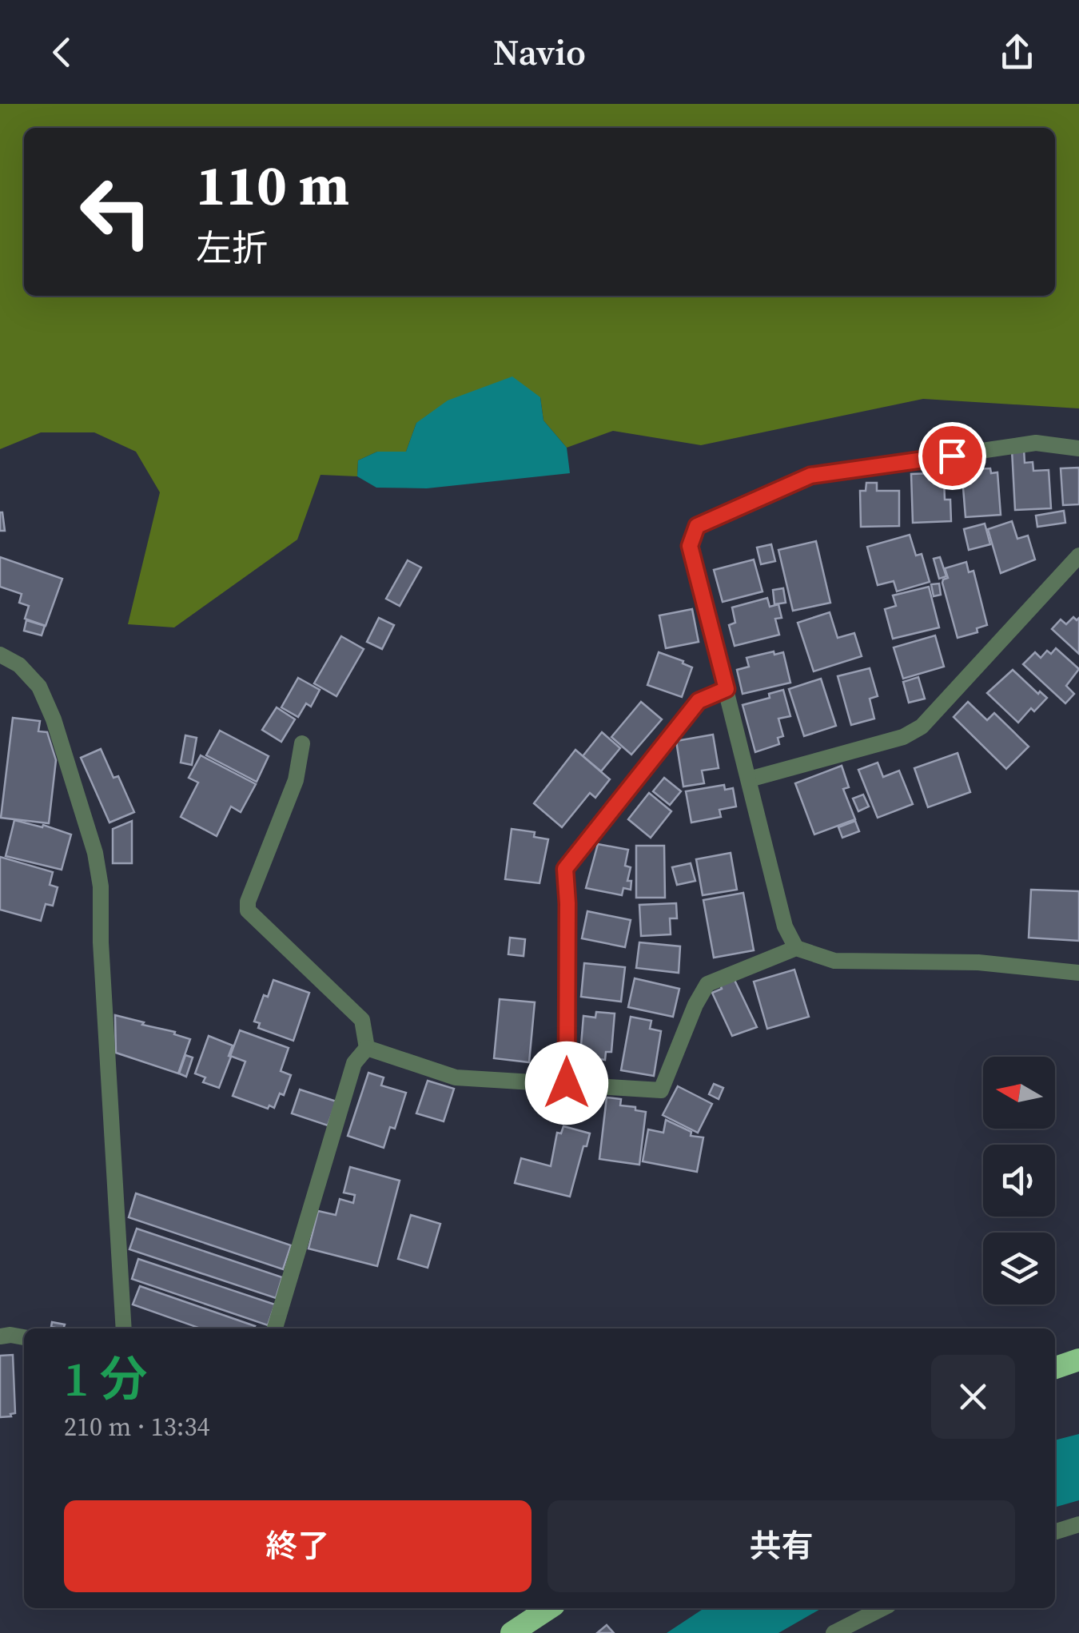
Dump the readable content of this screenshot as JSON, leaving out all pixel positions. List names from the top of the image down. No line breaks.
{"north":"left","page":{"header":"Navio","turn":["110 m","左折"],"heading":["1 分","210 m · 13:34"],"buttons":["終了","共有"]}}
